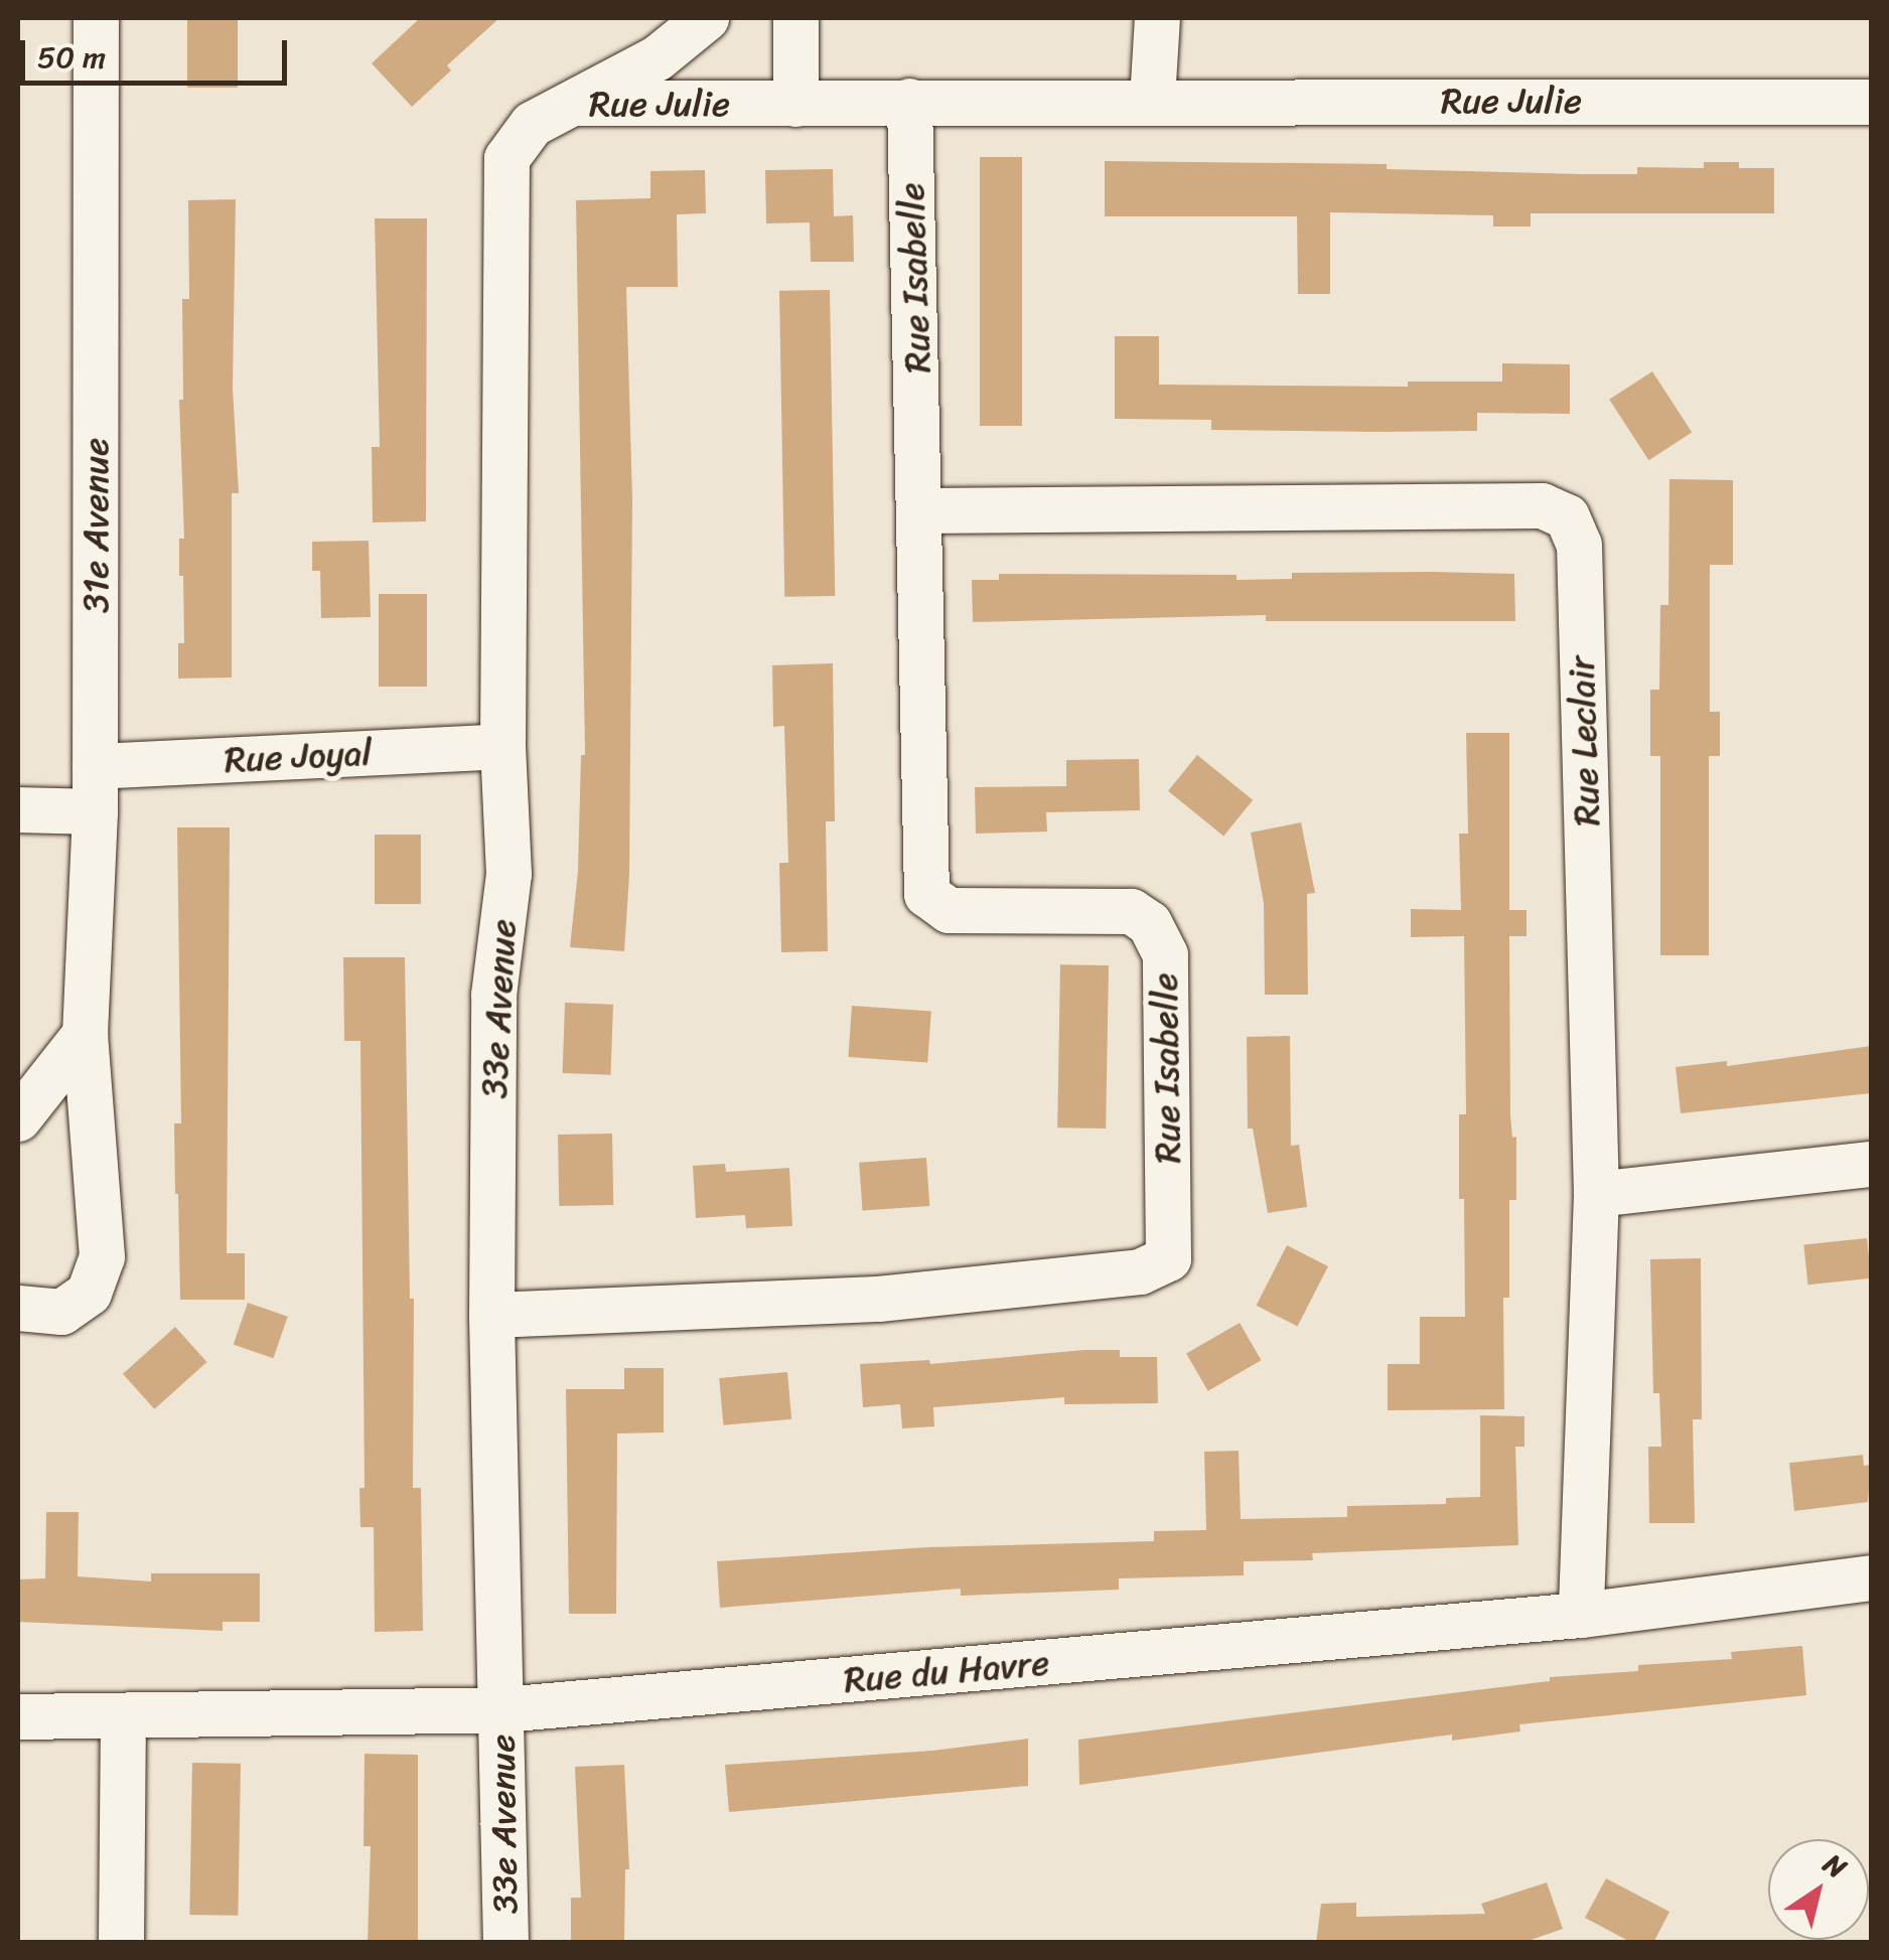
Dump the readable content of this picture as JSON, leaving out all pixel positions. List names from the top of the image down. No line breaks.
{"streets":{"street":["Rue Julie","Rue Isabelle","31e Avenue","Rue Leclair","Rue Joyal","33e Avenue","Rue du Havre"]},"crossings":[["Rue Julie","Rue Isabelle"],["Rue Julie","33e Avenue"],["Rue Isabelle","Rue Leclair"],["Rue Isabelle","33e Avenue"],["31e Avenue","Rue Joyal"],["Rue Leclair","Rue du Havre"],["Rue Joyal","33e Avenue"],["33e Avenue","Rue du Havre"]],"scale_bar":"50 m","north":"top right"}
